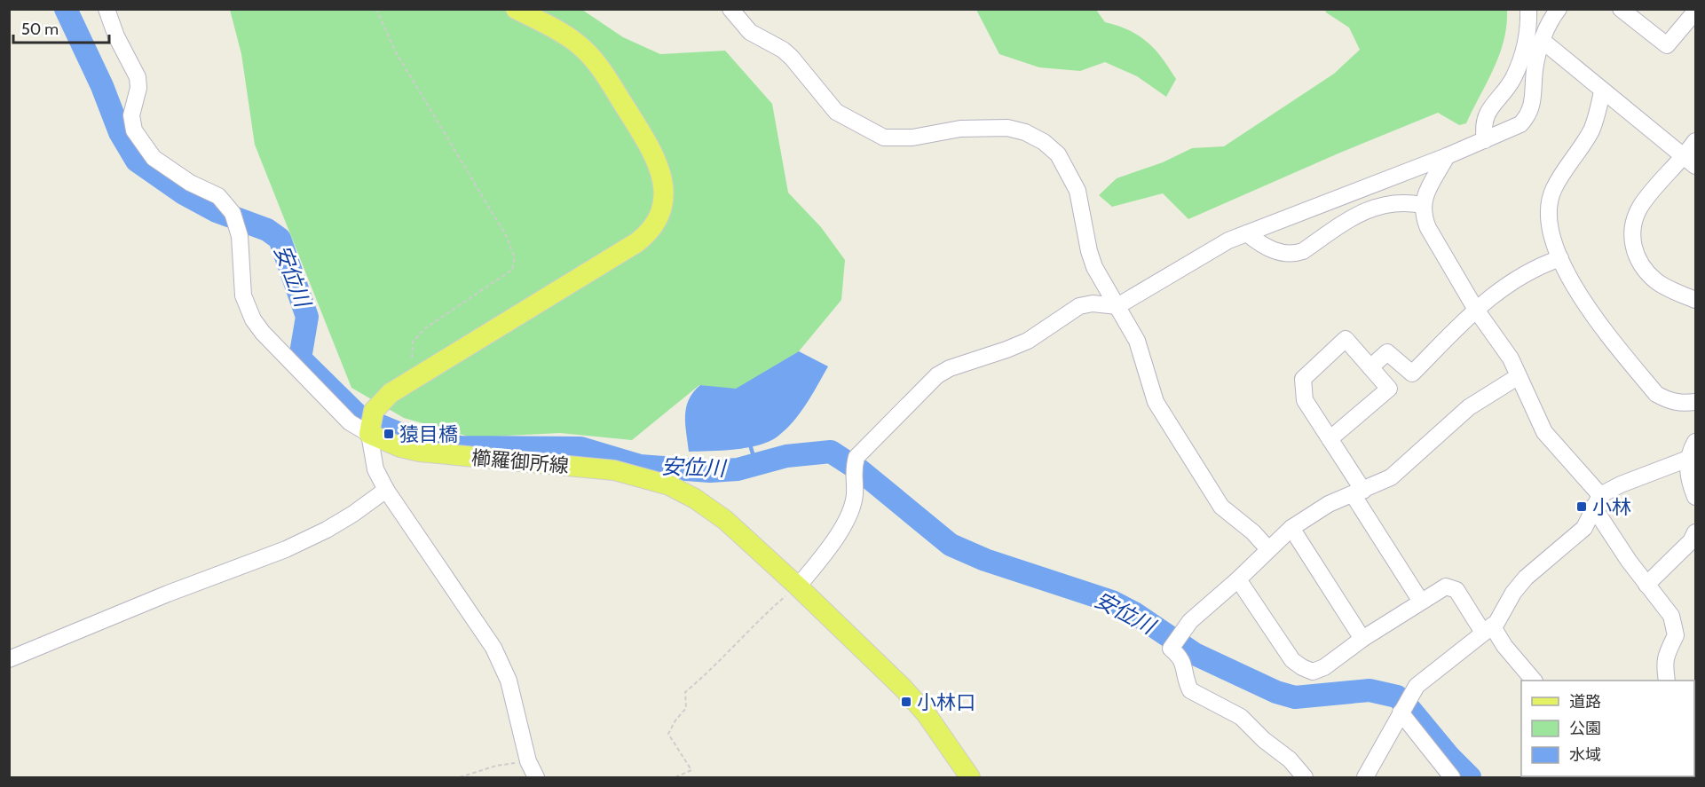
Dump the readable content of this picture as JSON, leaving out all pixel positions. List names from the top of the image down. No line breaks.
{"streets":{"main road":["櫛羅御所線"]},"water":["安位川"],"places":{"transit":["猿目橋","小林","小林口"]},"legend":["道路","公園","水域"],"scale_bar":"50 m"}
